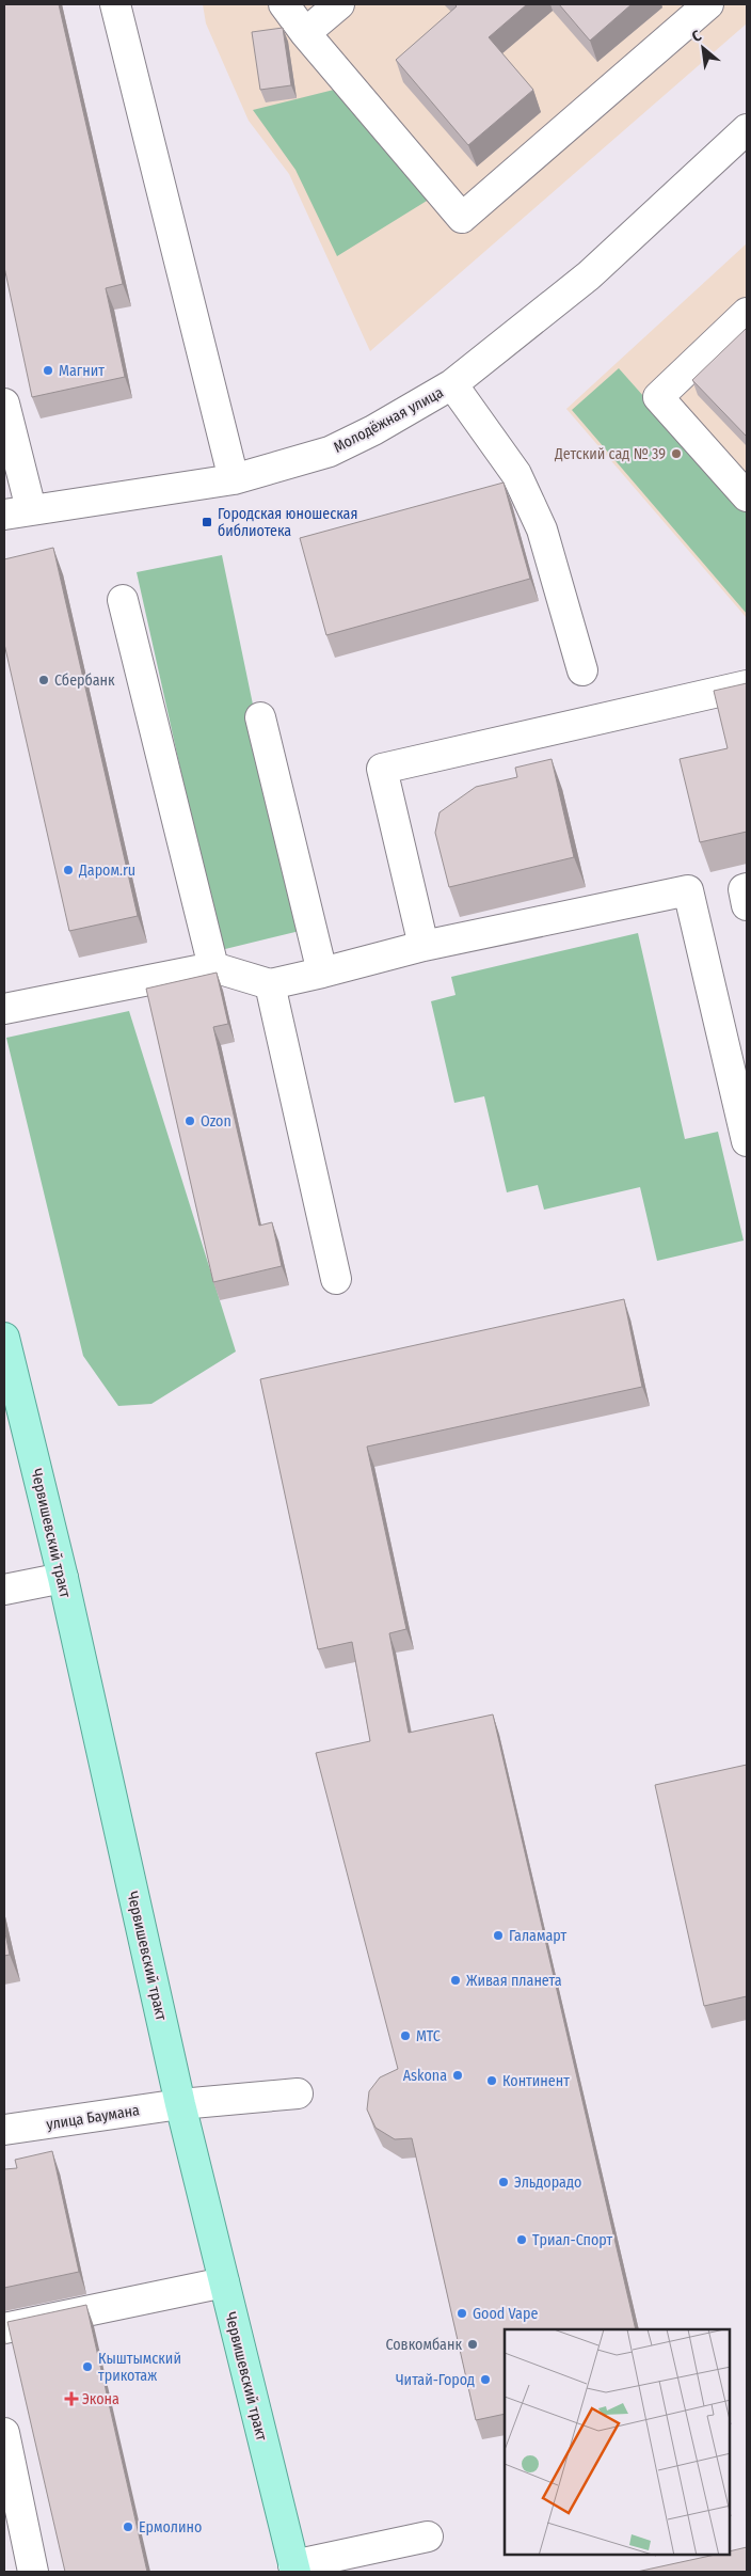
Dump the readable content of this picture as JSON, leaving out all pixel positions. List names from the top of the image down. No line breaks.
{"streets":{"main road":["Червишевский тракт"],"street":["Молодёжная улица","улица Баумана"]},"crossings":[["Червишевский тракт","улица Баумана"]],"places":{"other":["Магнит","Детский сад № 39","Сбербанк","Даром.ru","Ozon","Галамарт","Живая планета","МТС","Askona","Континент","Эльдорадо","Триал-Спорт","Good Vape","Совкомбанк","Кыштымский трикотаж","Читай-Город","Ермолино"],"transit":["Городская юношеская библиотека"],"health":["Экона"]},"north":"top left"}
